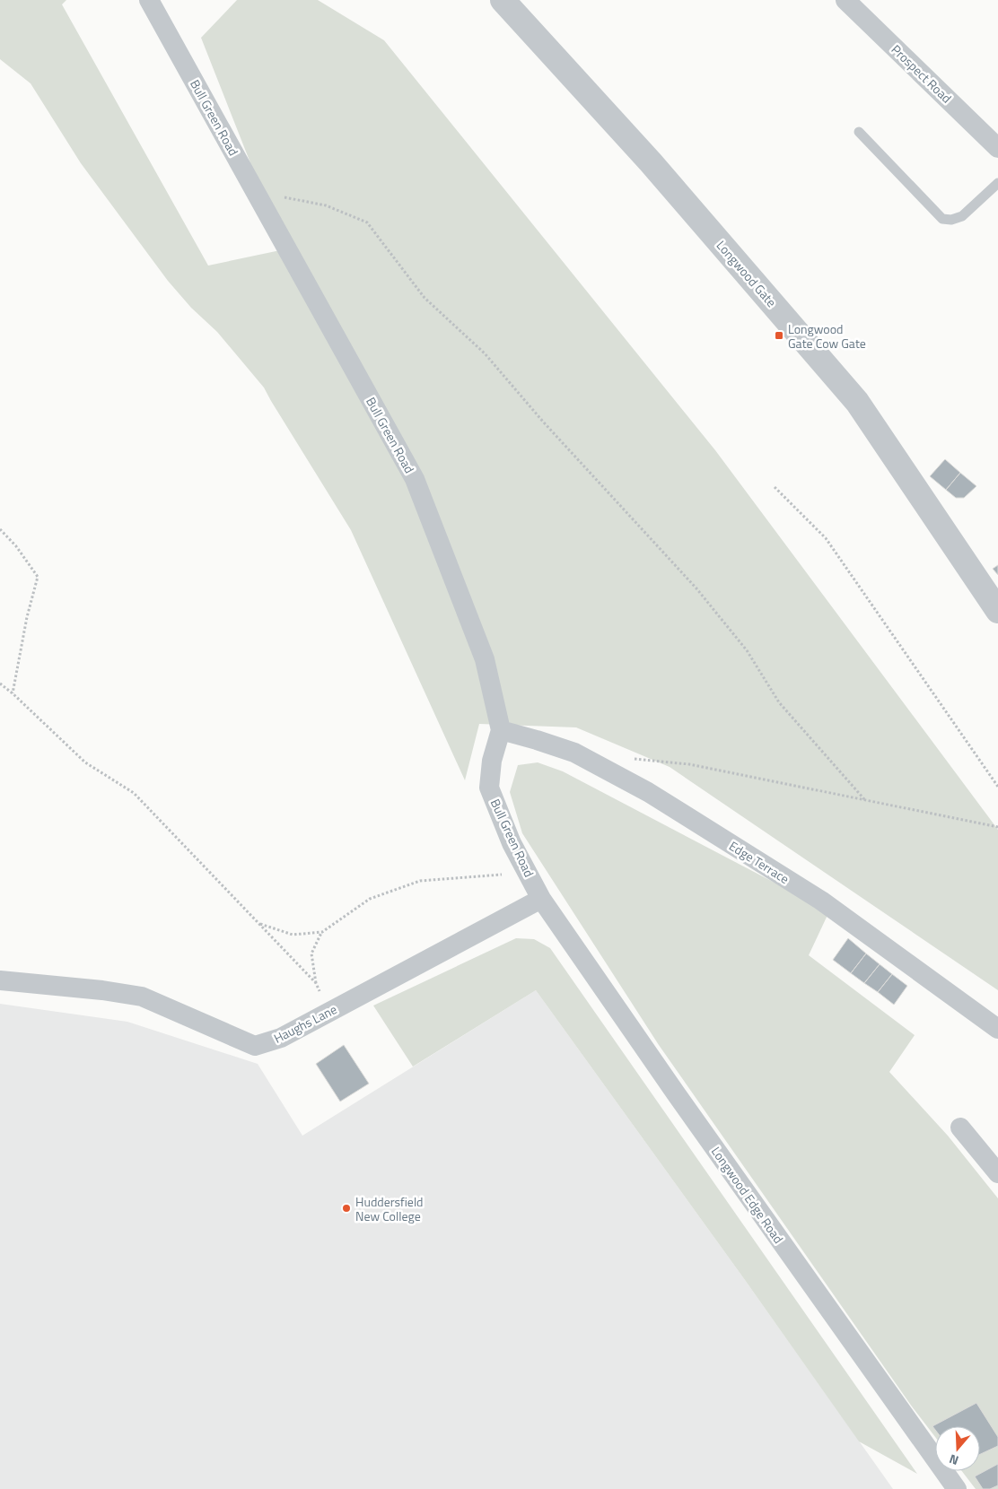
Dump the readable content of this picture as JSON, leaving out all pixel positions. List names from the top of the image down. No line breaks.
{"streets":{"street":["Prospect Road","Bull Green Road","Longwood Gate","Edge Terrace","Haughs Lane","Longwood Edge Road"]},"crossings":[["Bull Green Road","Edge Terrace"],["Bull Green Road","Haughs Lane"],["Bull Green Road","Longwood Edge Road"],["Haughs Lane","Longwood Edge Road"]],"places":{"transit":["Longwood Gate Cow Gate"],"other":["Huddersfield New College"]},"north":"bottom"}
